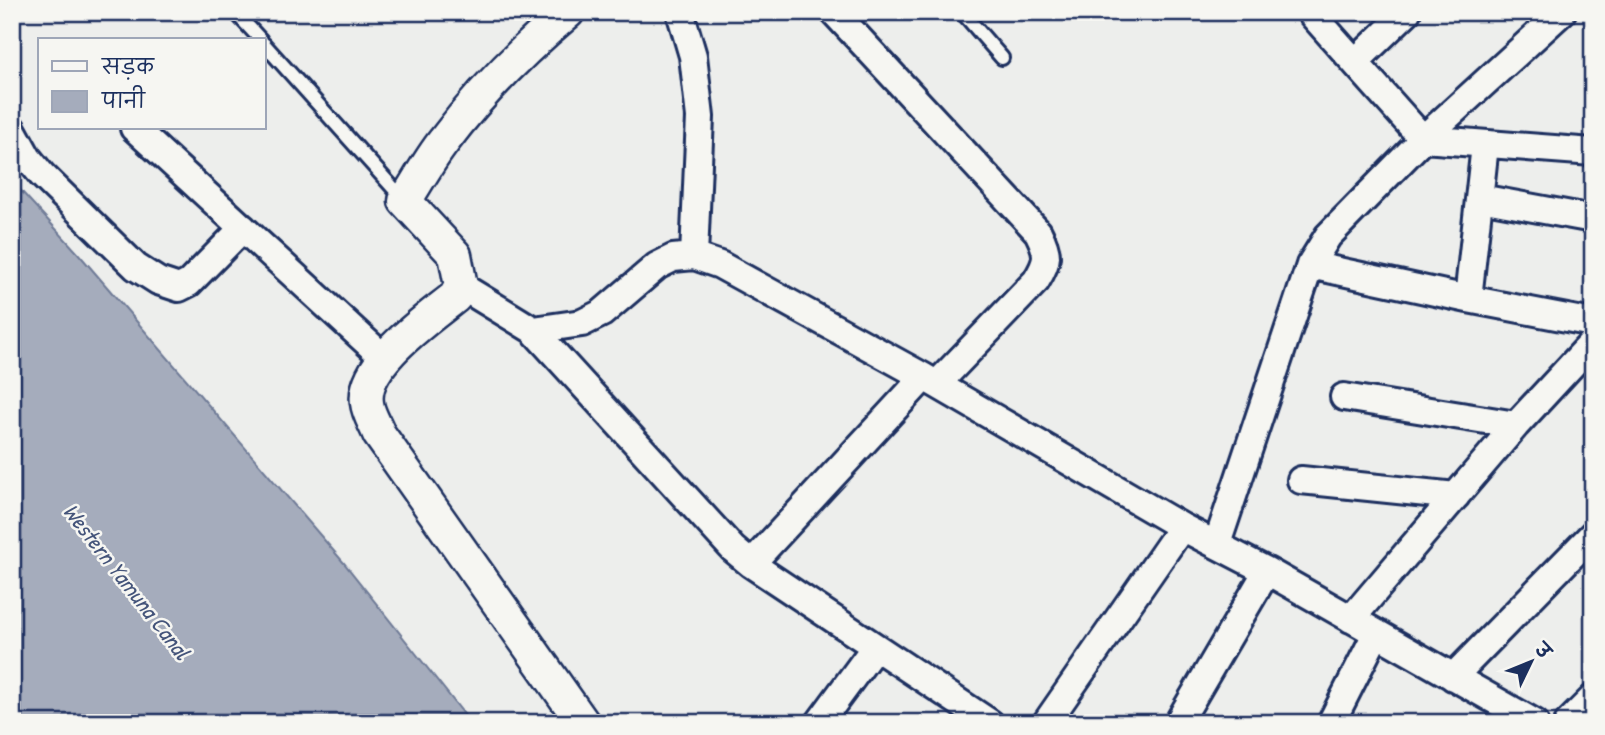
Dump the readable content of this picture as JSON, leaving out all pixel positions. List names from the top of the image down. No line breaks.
{"water":["Western Yamuna Canal"],"legend":["सड़क","पानी"],"north":"top right"}
